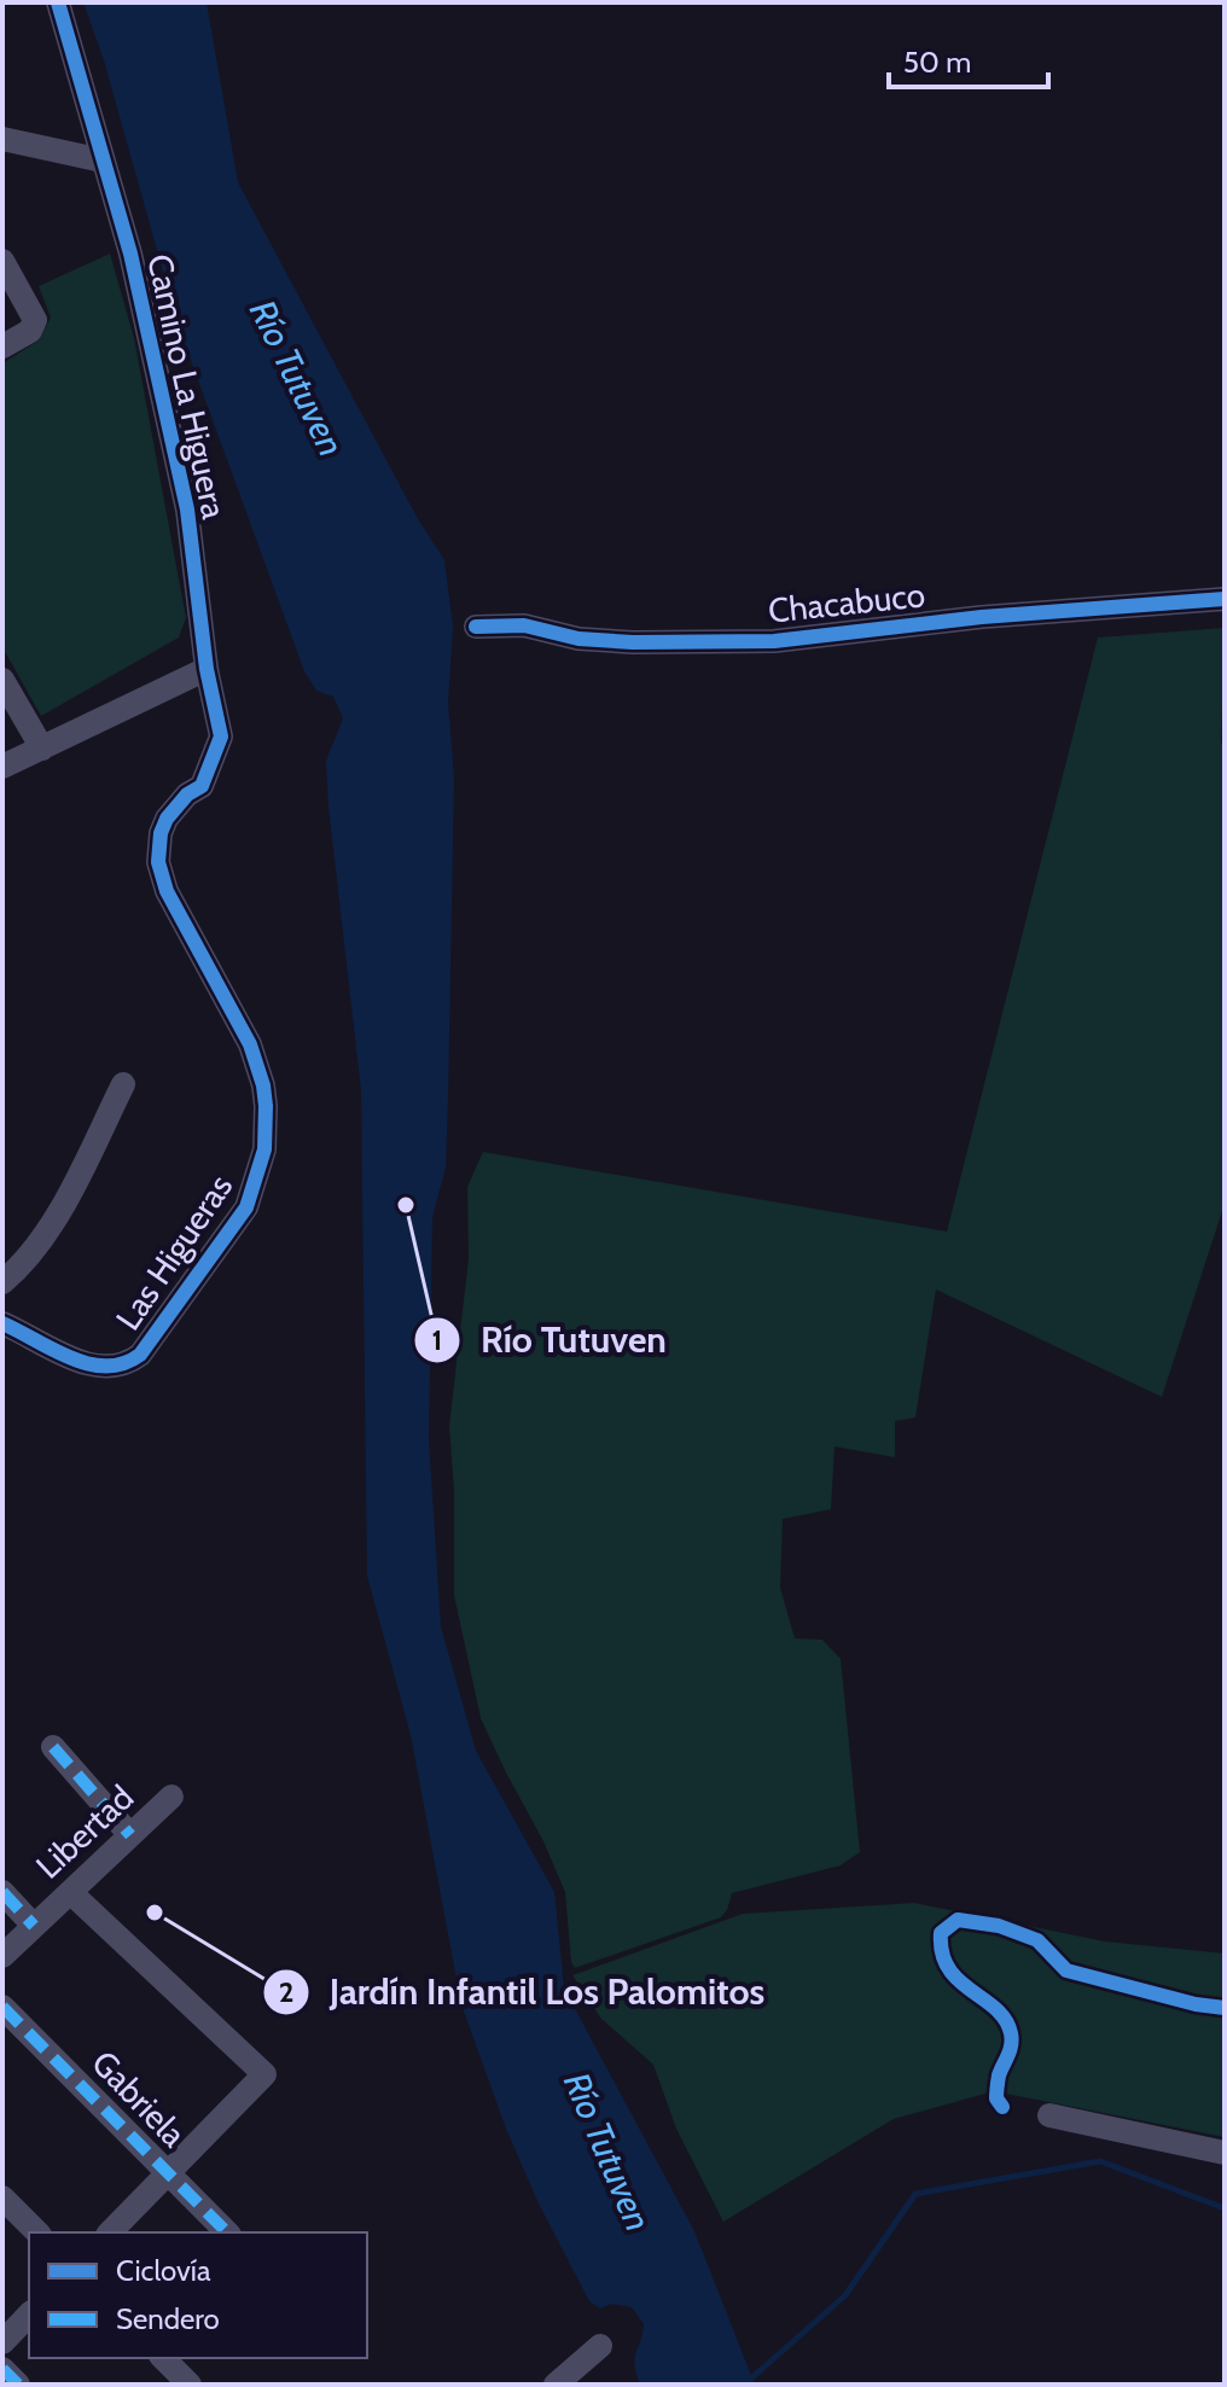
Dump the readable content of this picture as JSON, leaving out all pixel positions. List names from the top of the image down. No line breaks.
{"streets":{"street":["Camino La Higuera","Chacabuco","Las Higueras","Libertad","Gabriela"]},"crossings":[["Camino La Higuera","Las Higueras"]],"water":["Río Tutuven"],"places":["Río Tutuven","Jardín Infantil Los Palomitos"],"legend":["Ciclovía","Sendero"],"scale_bar":"50 m"}
